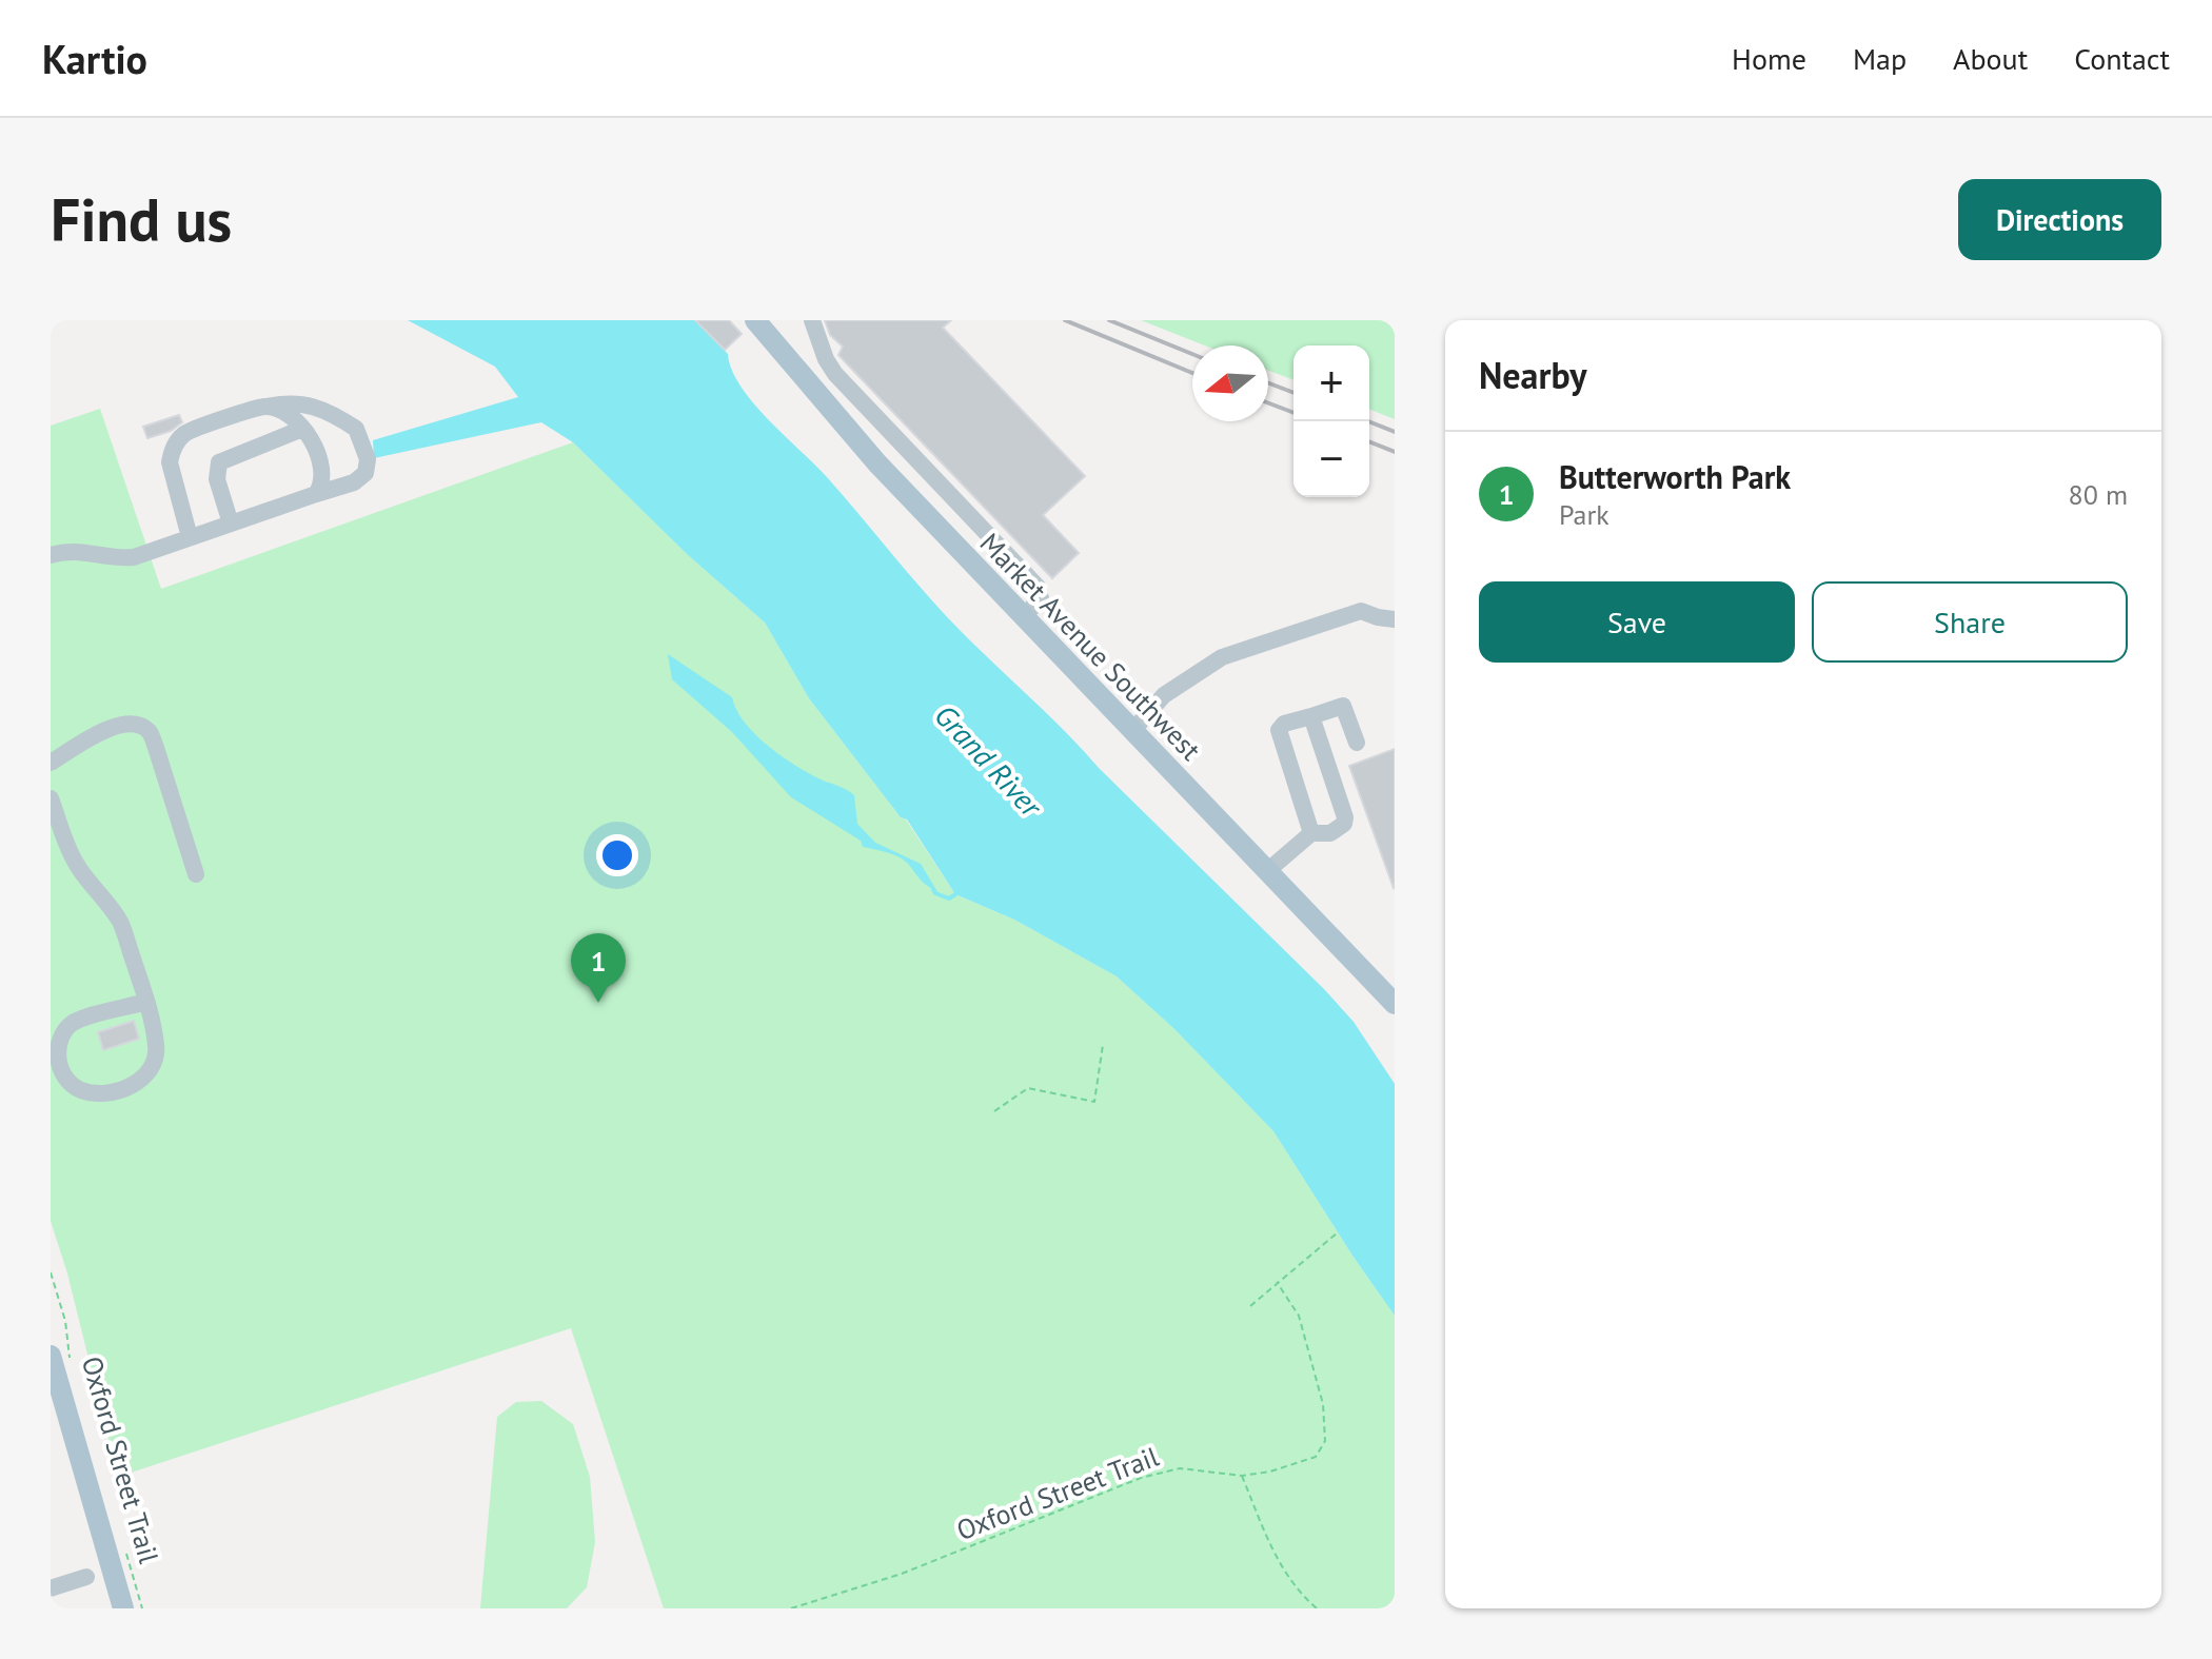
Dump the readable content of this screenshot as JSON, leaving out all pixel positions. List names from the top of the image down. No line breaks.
{"streets":{"main road":["Market Avenue Southwest"],"path":["Oxford Street Trail"]},"water":["Grand River"],"north":"left","page":{"header":"Kartio","nav":["Home","Map","About","Contact"],"buttons":["Directions",["Save","Share"]],"title":"Find us","heading":"Nearby","map_buttons":["+","−"],"list":[{"mark":"1","name":"Butterworth Park","note":"Park","value":"80 m"}],"pins":"1"}}
